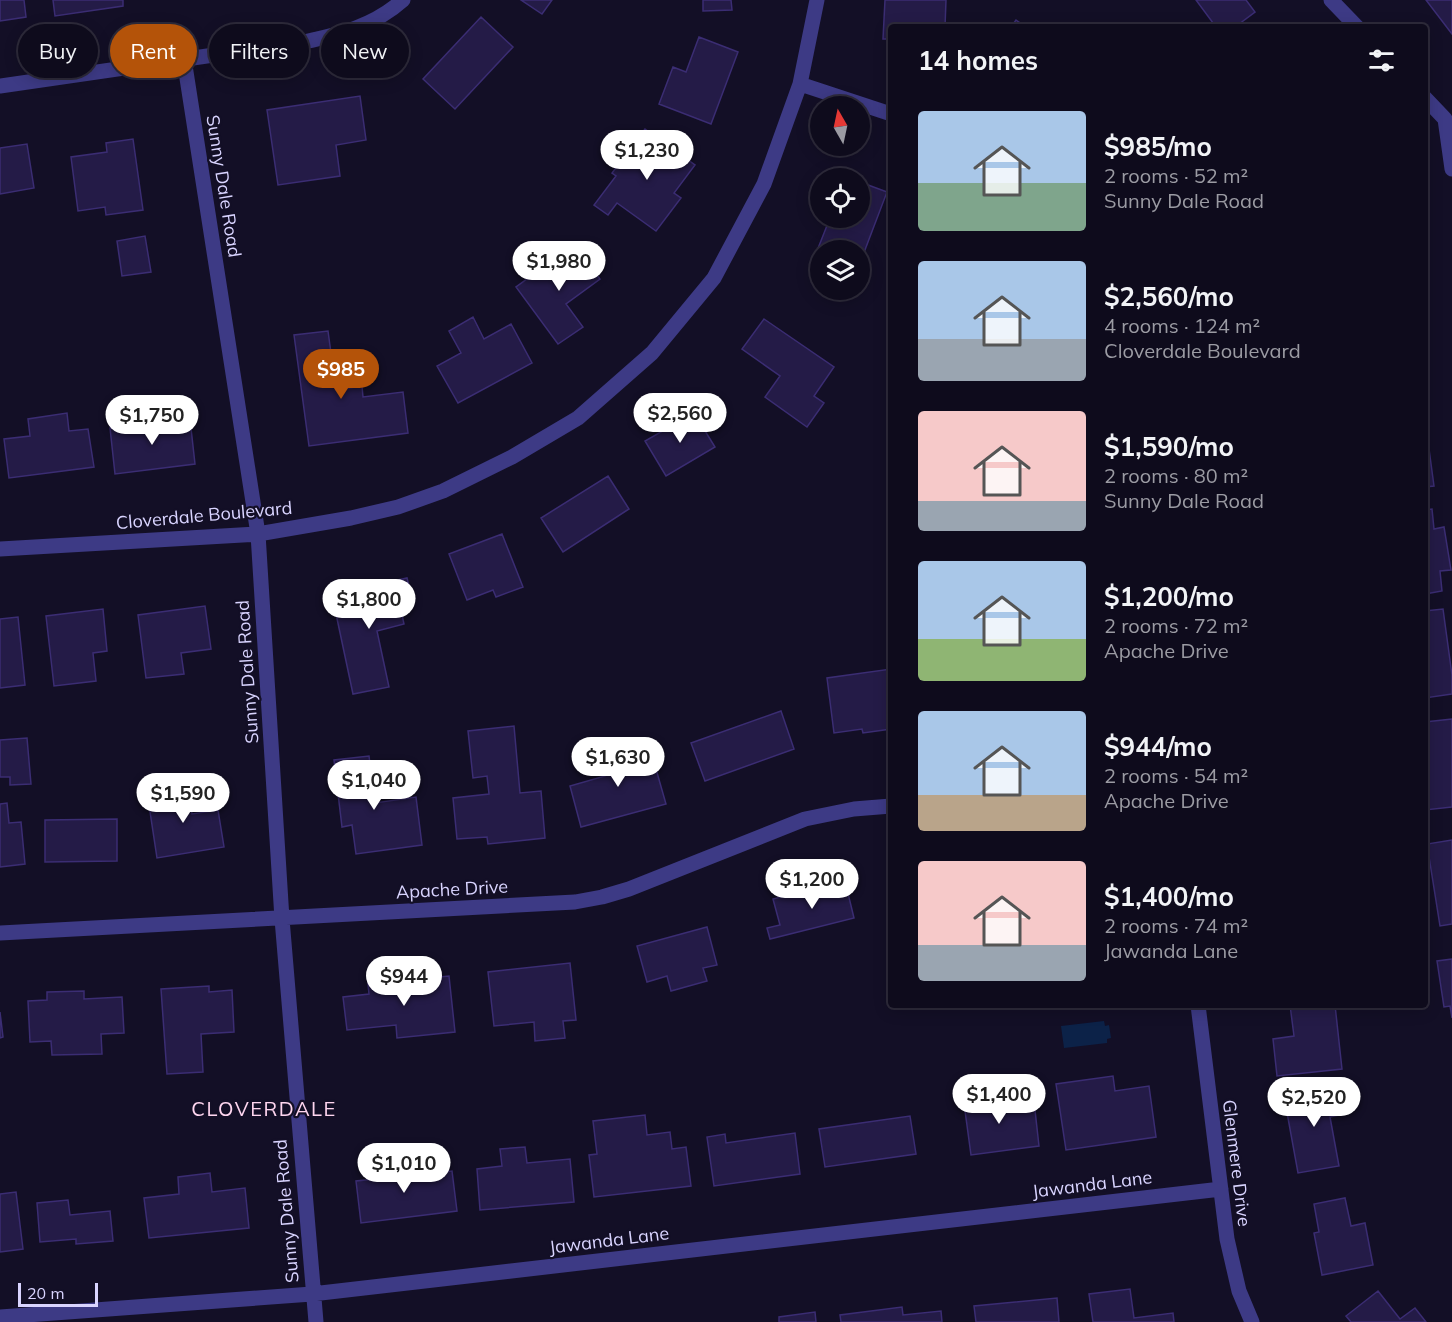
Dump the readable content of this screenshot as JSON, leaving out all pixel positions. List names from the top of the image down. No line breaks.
{"streets":{"street":["Sunny Dale Road","Cloverdale Boulevard","Apache Drive","Glenmere Drive","Jawanda Lane"]},"crossings":[["Sunny Dale Road","Cloverdale Boulevard"],["Sunny Dale Road","Apache Drive"],["Sunny Dale Road","Jawanda Lane"],["Glenmere Drive","Jawanda Lane"]],"districts":["CLOVERDALE"],"scale_bar":"20 m","north":"top","page":{"chip":["Buy","Rent","Filters","New"],"heading":"14 homes","list":[{"name":"$985/mo","note":"2 rooms · 52 m² · Sunny Dale Road"},{"name":"$2,560/mo","note":"4 rooms · 124 m² · Cloverdale Boulevard"},{"name":"$1,590/mo","note":"2 rooms · 80 m² · Sunny Dale Road"},{"name":"$1,200/mo","note":"2 rooms · 72 m² · Apache Drive"},{"name":"$944/mo","note":"2 rooms · 54 m² · Apache Drive"},{"name":"$1,400/mo","note":"2 rooms · 74 m² · Jawanda Lane"}],"price":["$1,230","$1,980","$985","$2,560","$1,750","$1,800","$1,630","$1,040","$1,590","$1,200","$944","$1,400","$2,520","$1,010"],"scale":"20 m"}}
